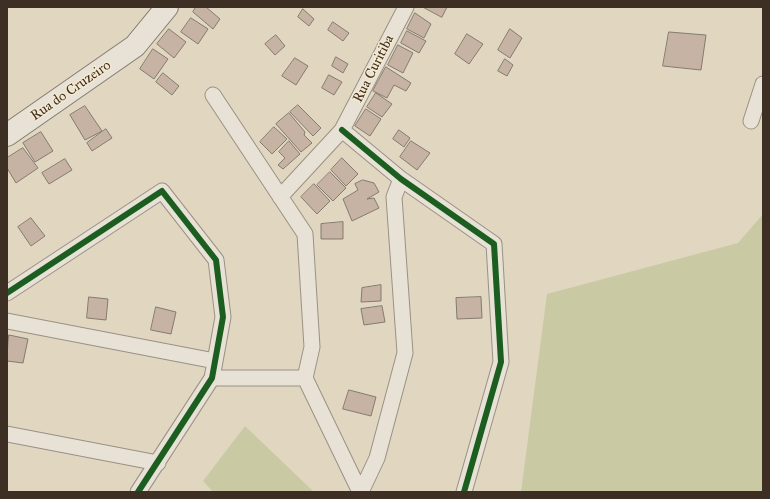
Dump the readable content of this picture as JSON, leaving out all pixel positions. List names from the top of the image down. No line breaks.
{"streets":{"street":["Rua Curitiba","Rua do Cruzeiro"]}}
